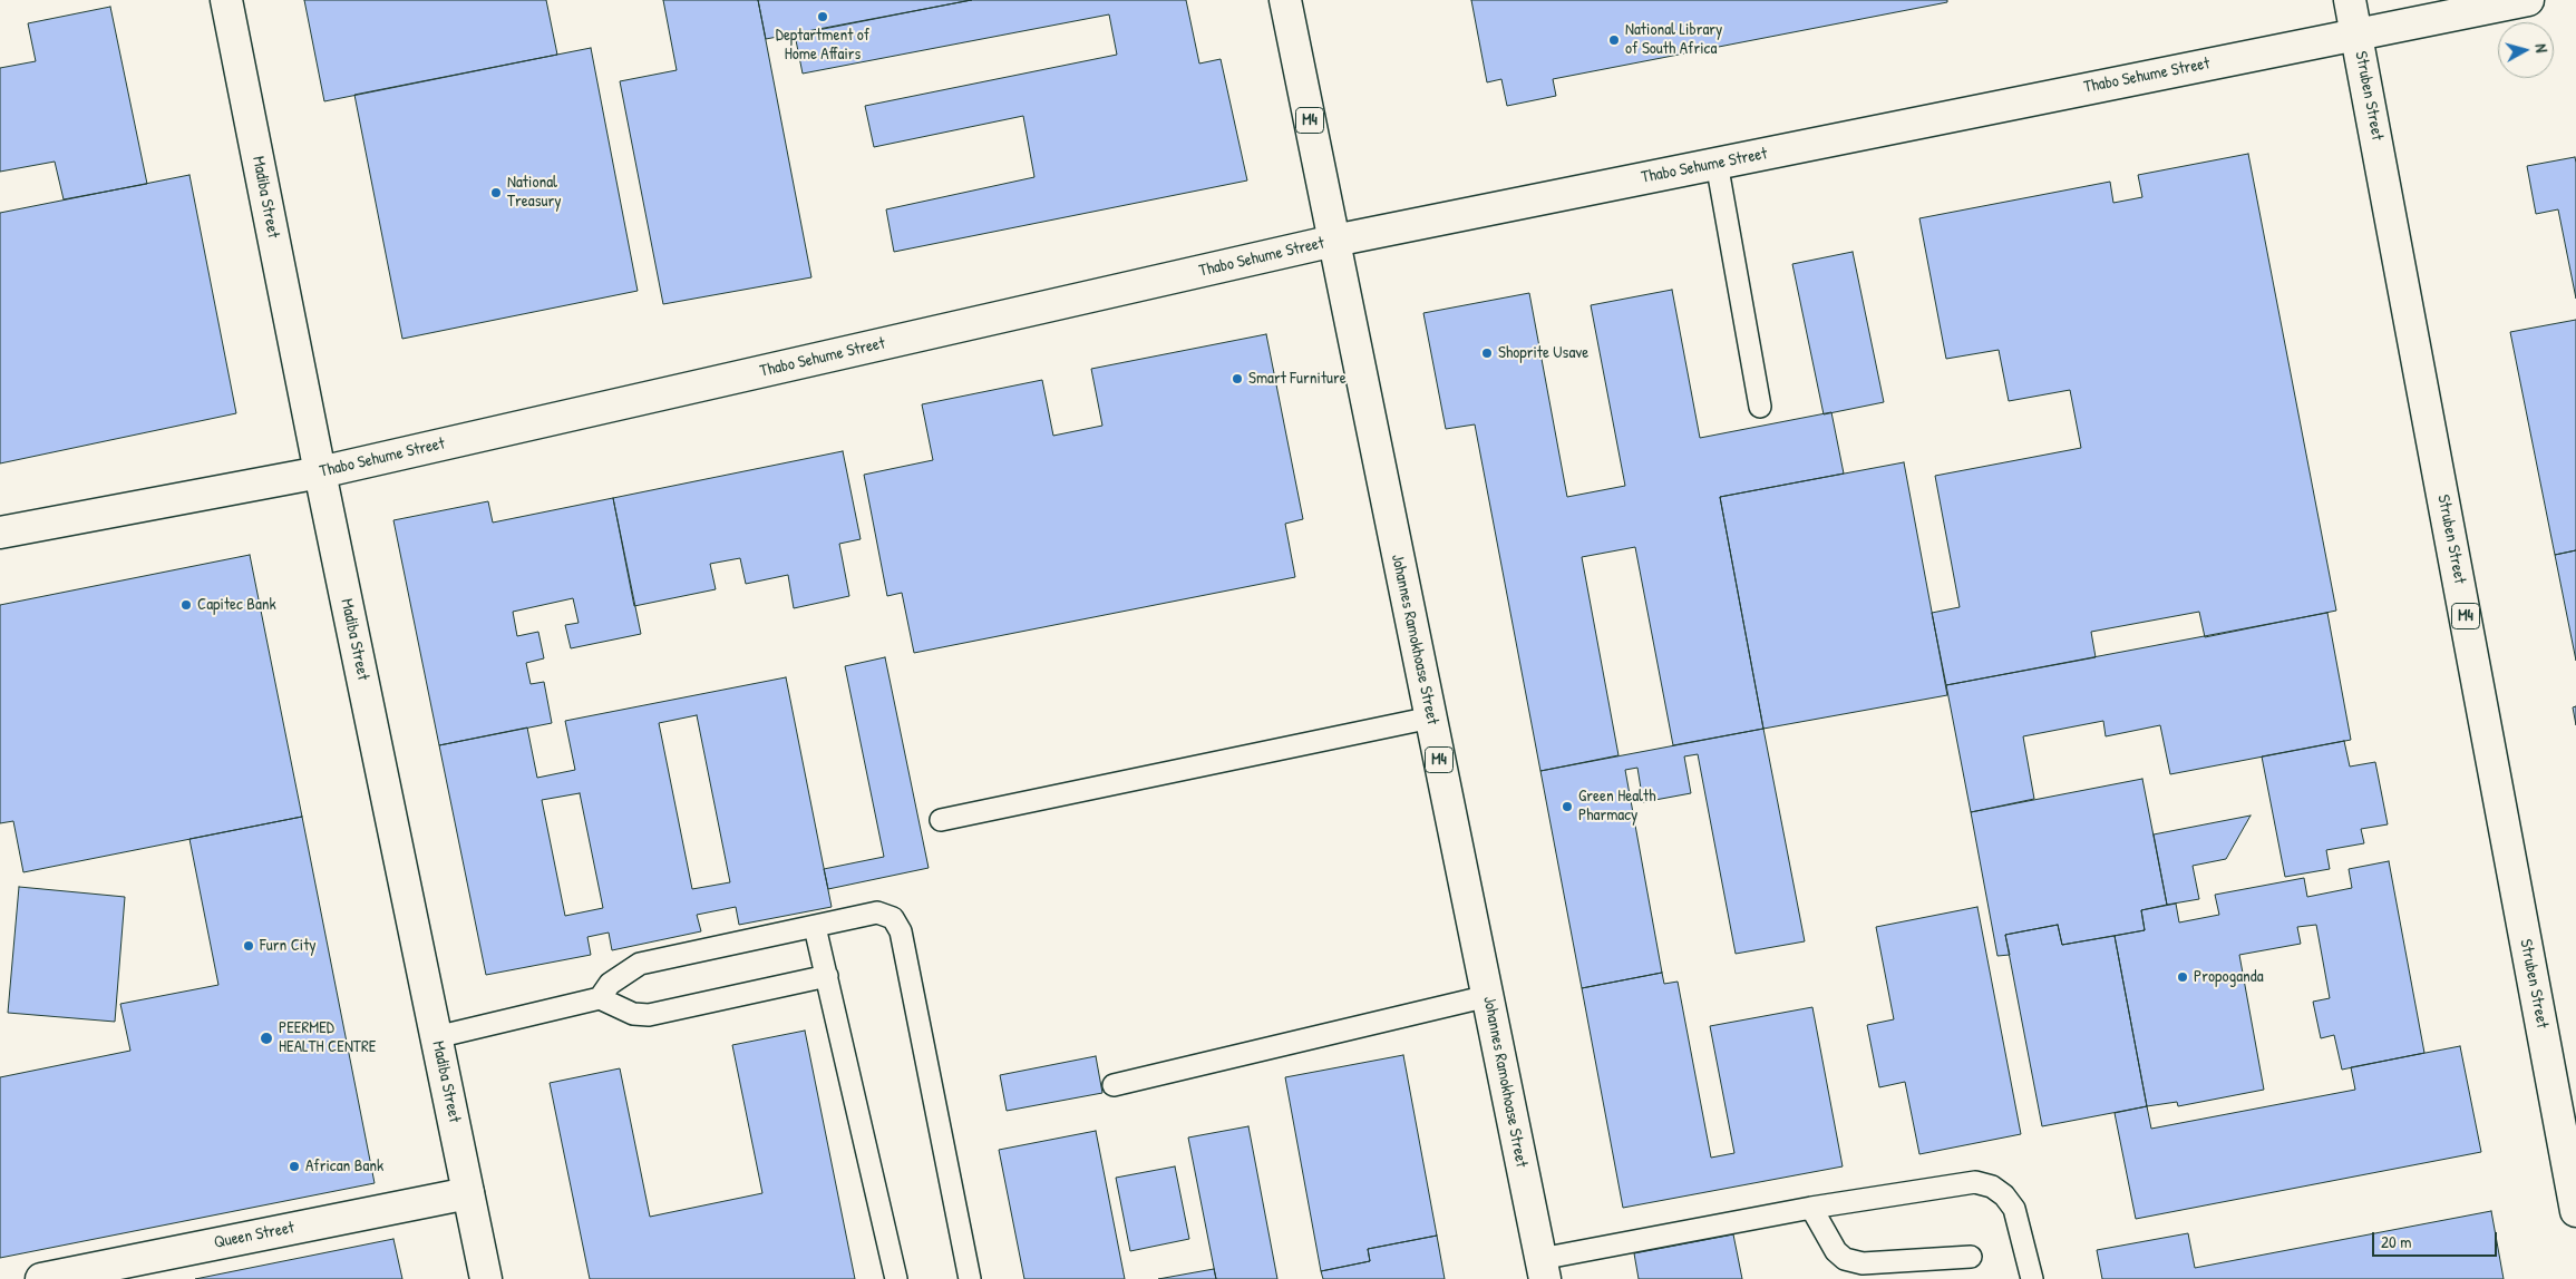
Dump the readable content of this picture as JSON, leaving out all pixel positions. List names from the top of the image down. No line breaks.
{"streets":{"main road":["Thabo Sehume Street","Struben Street","M4","Madiba Street","Johannes Ramokhoase Street","Queen Street"]},"crossings":[["Thabo Sehume Street","Struben Street"],["Thabo Sehume Street","Madiba Street"],["Thabo Sehume Street","Johannes Ramokhoase Street"],["Madiba Street","Queen Street"]],"places":["Deptartment of Home Affairs","National Library of South Africa","National Treasury","Shoprite Usave","Smart Furniture","Capitec Bank","Green Health Pharmacy","Furn City","Propoganda","PEERMED HEALTH CENTRE","African Bank"],"scale_bar":"20 m","north":"right"}
